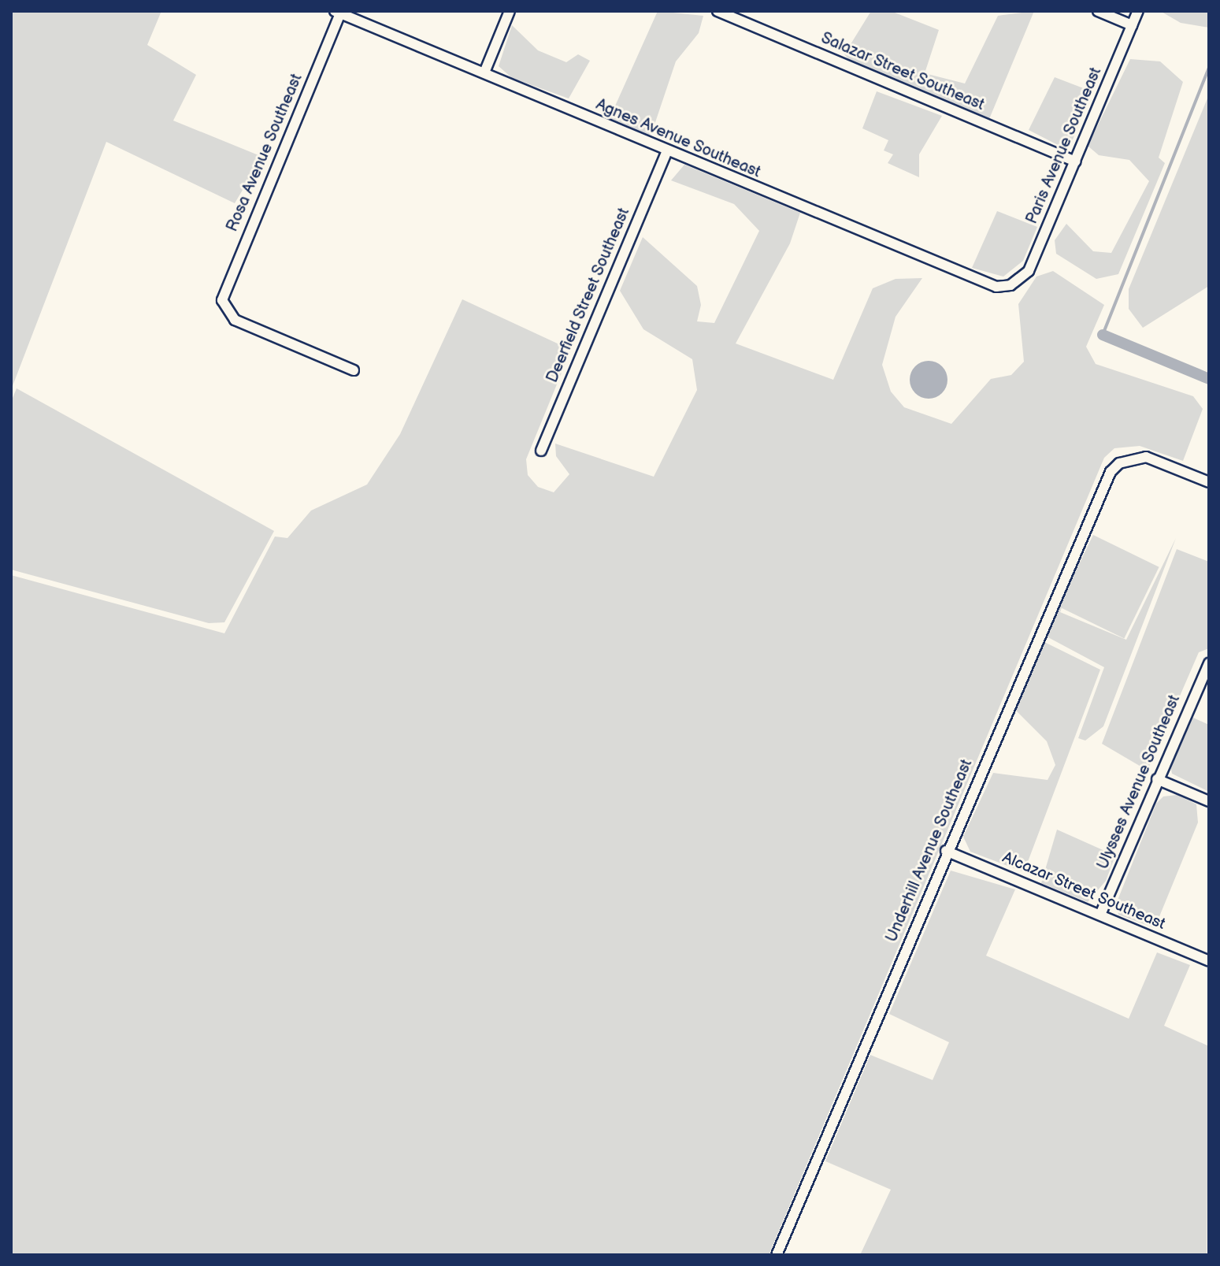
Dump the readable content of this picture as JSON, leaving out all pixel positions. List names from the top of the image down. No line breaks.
{"streets":{"street":["Salazar Street Southeast","Agnes Avenue Southeast","Paris Avenue Southeast","Rosa Avenue Southeast","Deerfield Street Southeast","Ulysses Avenue Southeast","Underhill Avenue Southeast","Alcazar Street Southeast"]},"crossings":[["Salazar Street Southeast","Paris Avenue Southeast"],["Agnes Avenue Southeast","Paris Avenue Southeast"],["Agnes Avenue Southeast","Rosa Avenue Southeast"],["Agnes Avenue Southeast","Deerfield Street Southeast"],["Ulysses Avenue Southeast","Alcazar Street Southeast"],["Underhill Avenue Southeast","Alcazar Street Southeast"]]}
